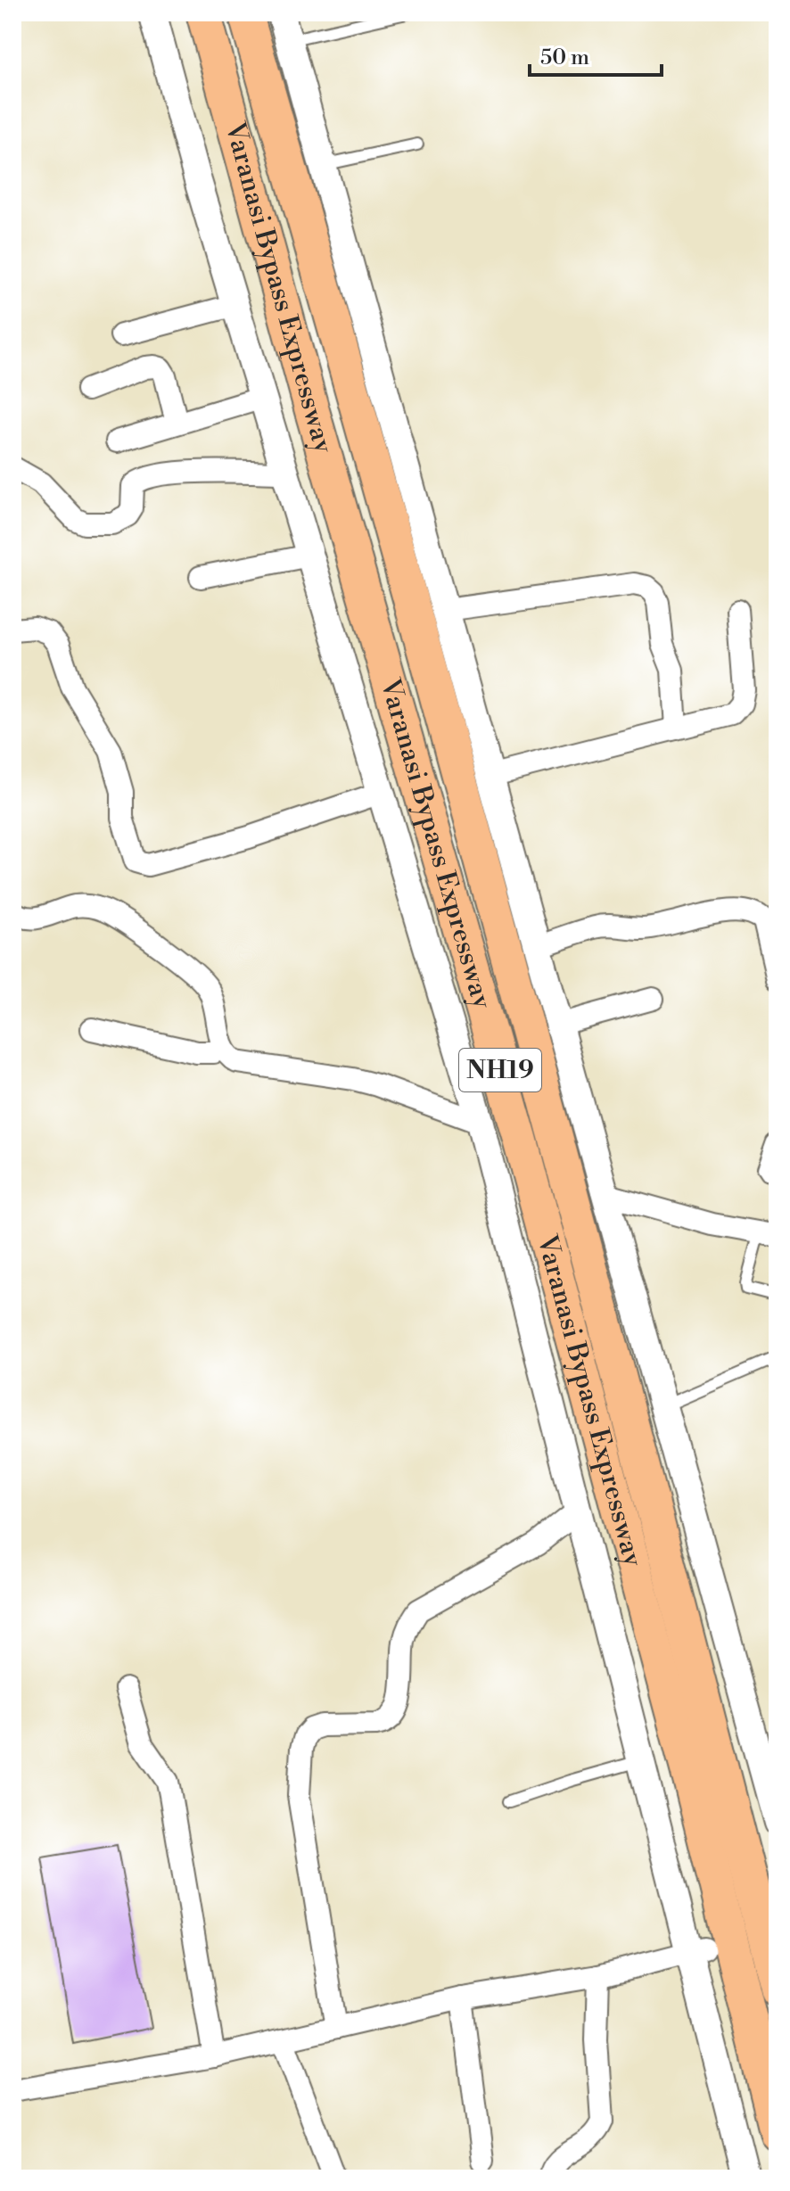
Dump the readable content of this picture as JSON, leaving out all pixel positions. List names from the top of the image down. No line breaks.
{"streets":{"highway":["Varanasi Bypass Expressway","NH19"]},"scale_bar":"50 m"}
